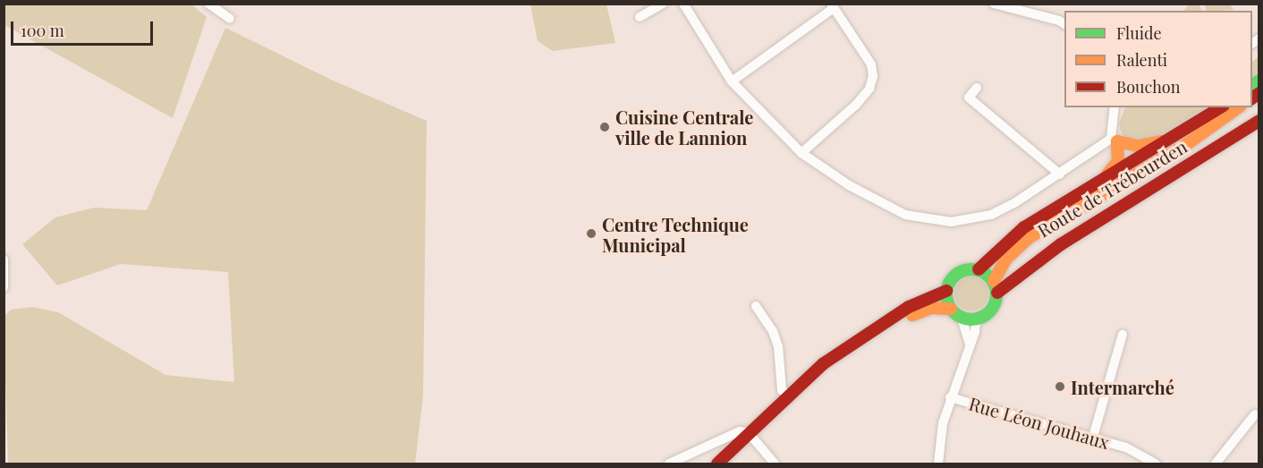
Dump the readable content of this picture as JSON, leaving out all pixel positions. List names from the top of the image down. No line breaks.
{"streets":{"main road":["Route de Trébeurden"],"street":["Rue Léon Jouhaux"]},"places":["Cuisine Centrale ville de Lannion","Centre Technique Municipal","Intermarché"],"legend":["Fluide","Ralenti","Bouchon"],"scale_bar":"100 m"}
